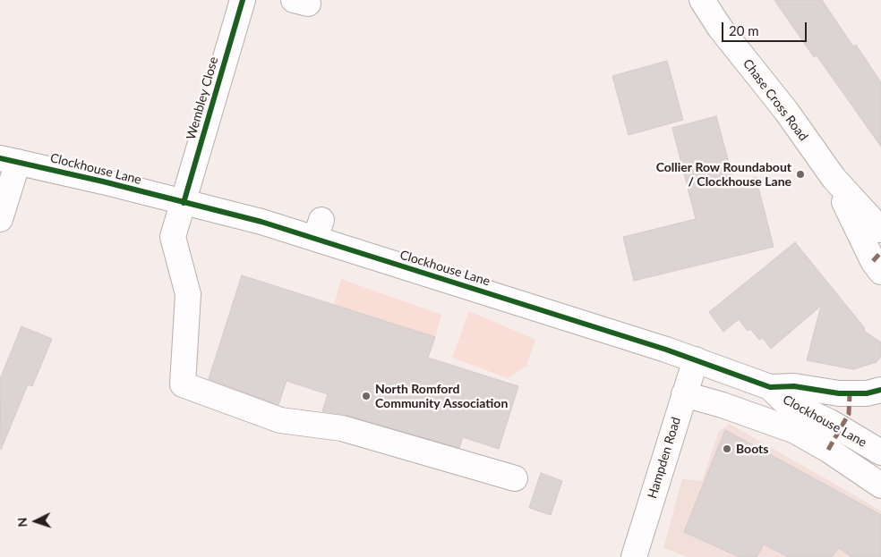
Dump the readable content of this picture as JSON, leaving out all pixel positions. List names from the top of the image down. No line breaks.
{"streets":{"street":["Wembley Close","Chase Cross Road","Clockhouse Lane","Hampden Road"]},"crossings":[["Wembley Close","Clockhouse Lane"],["Clockhouse Lane","Hampden Road"]],"places":["Collier Row Roundabout / Clockhouse Lane","North Romford Community Association","Boots"],"scale_bar":"20 m","north":"left"}
